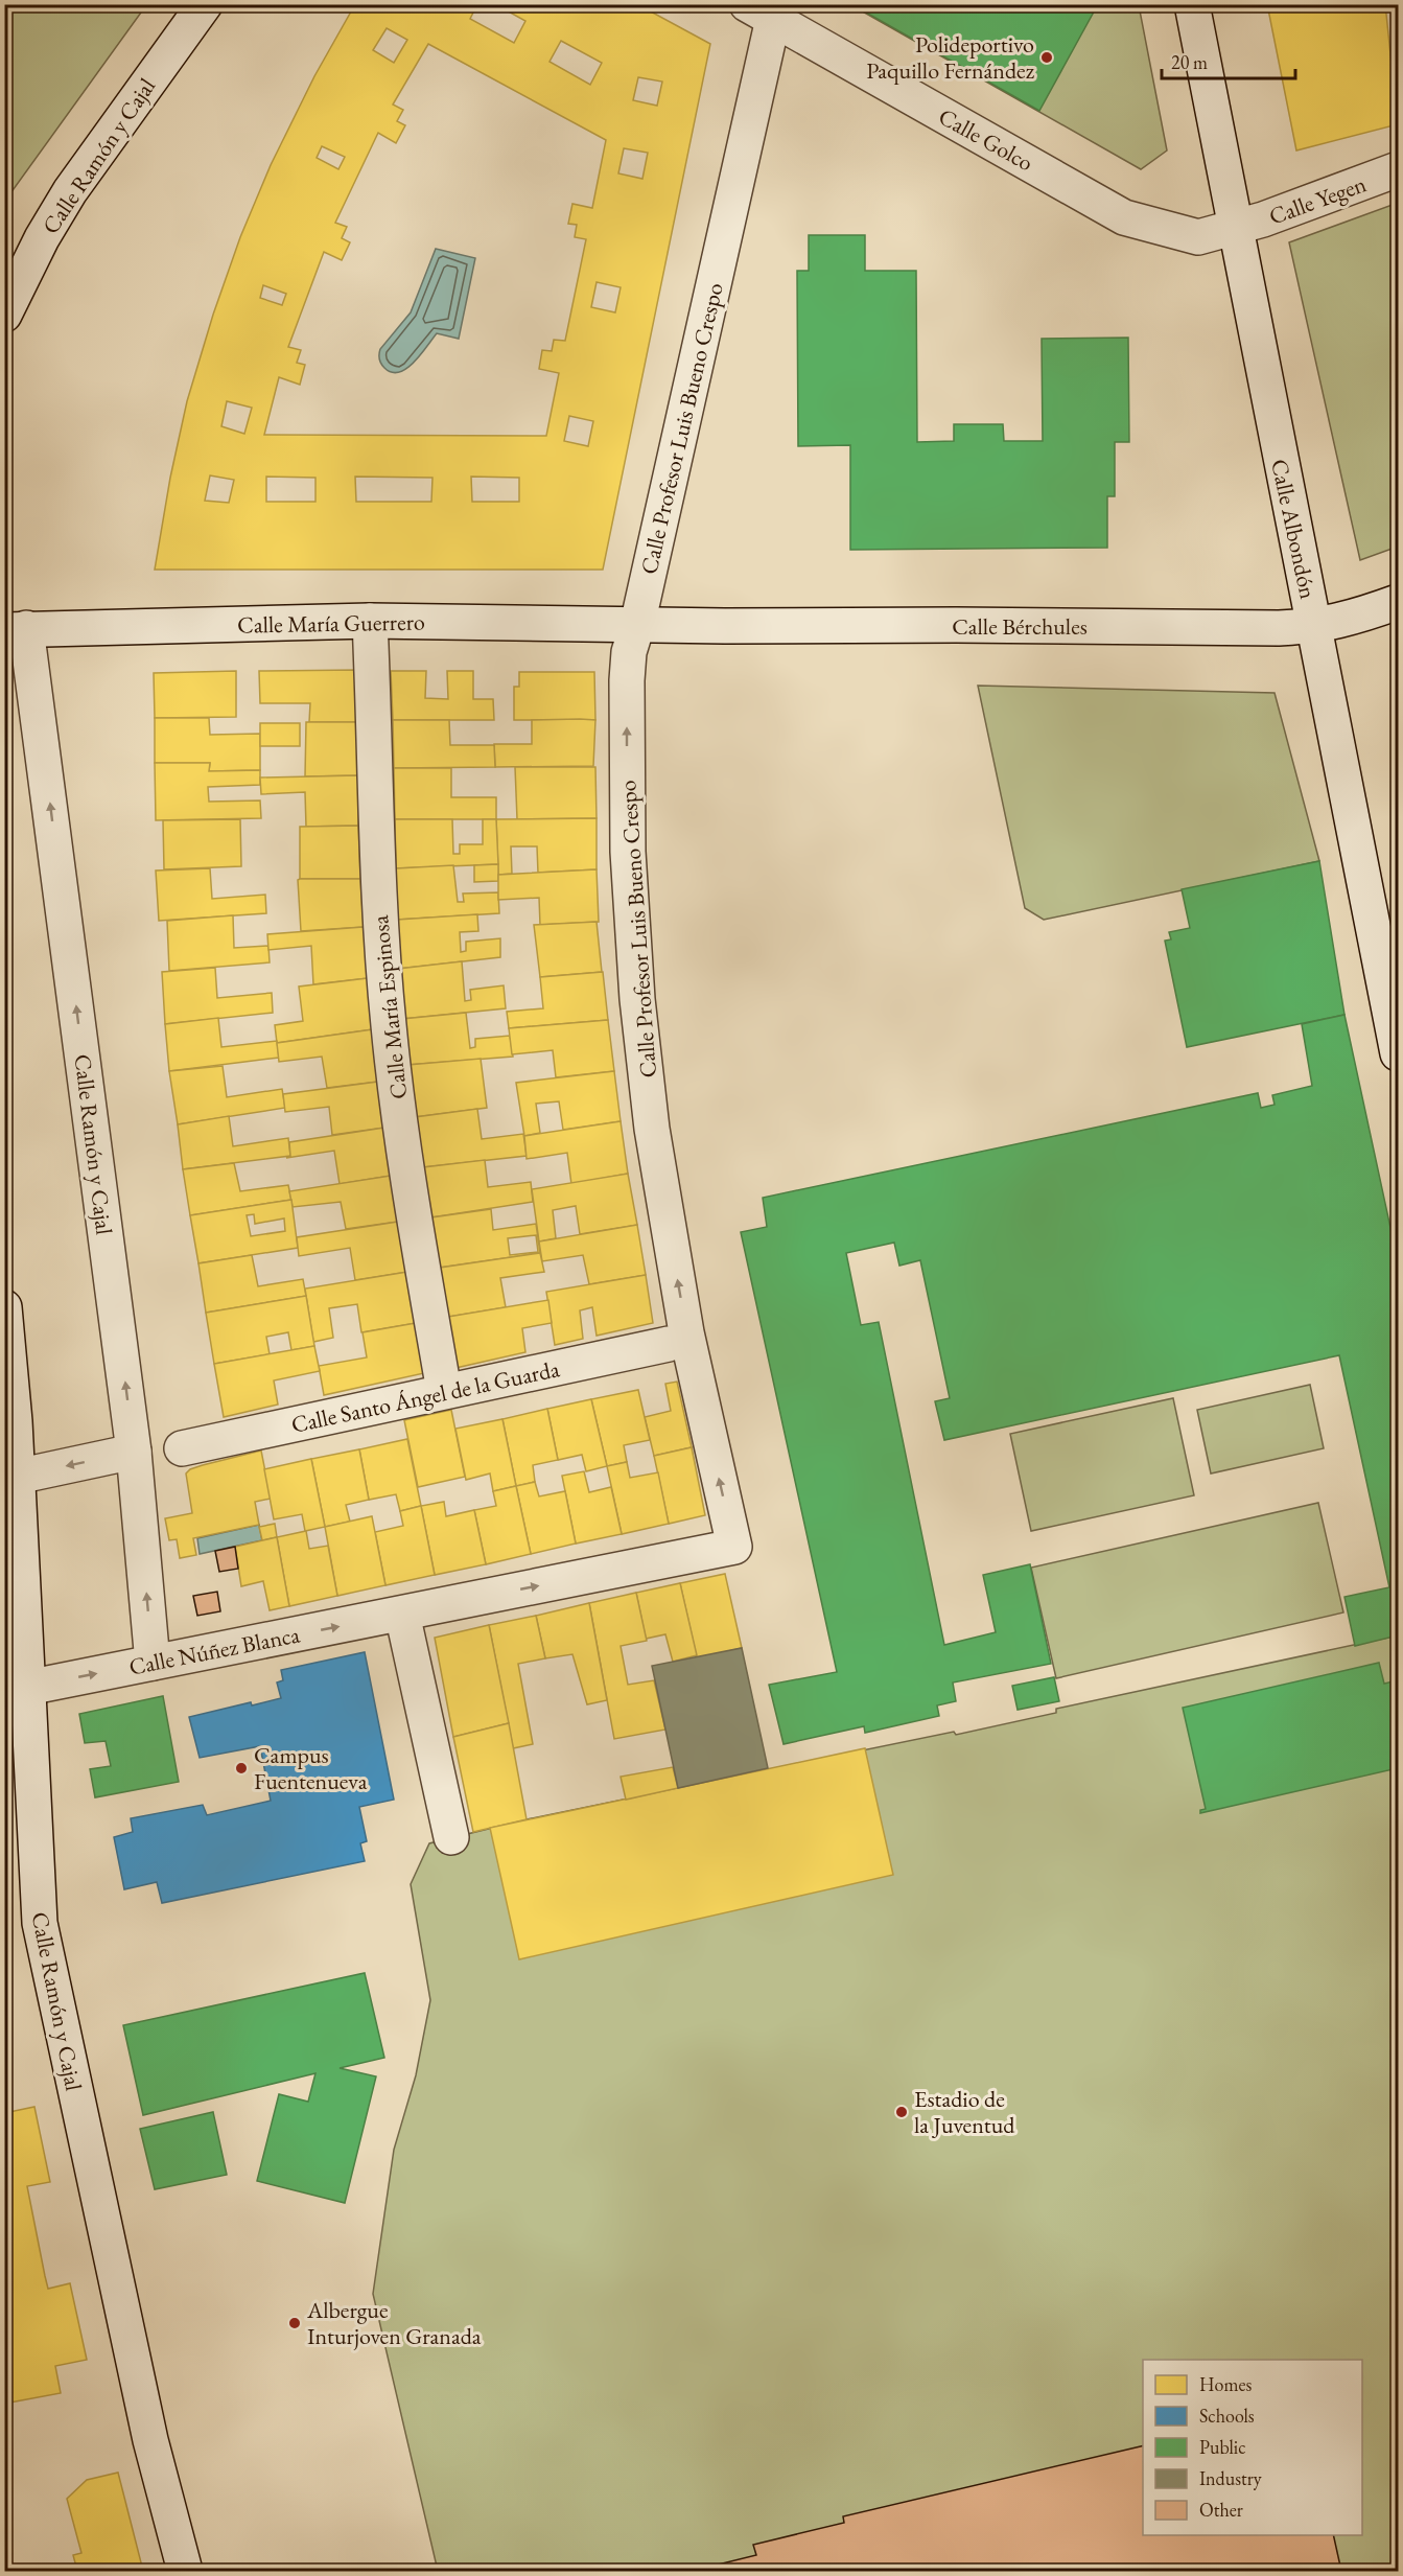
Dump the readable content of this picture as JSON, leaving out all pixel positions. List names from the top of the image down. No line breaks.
{"streets":{"street":["Calle Golco","Calle Ramón y Cajal","Calle Yegen","Calle Profesor Luis Bueno Crespo","Calle Albondón","Calle María Guerrero","Calle Bérchules","Calle María Espinosa","Calle Santo Ángel de la Guarda","Calle Núñez Blanca"]},"crossings":[["Calle Golco","Calle Yegen"],["Calle Golco","Calle Profesor Luis Bueno Crespo"],["Calle Golco","Calle Albondón"],["Calle Ramón y Cajal","Calle María Guerrero"],["Calle Ramón y Cajal","Calle Núñez Blanca"],["Calle Yegen","Calle Albondón"],["Calle Profesor Luis Bueno Crespo","Calle María Guerrero"],["Calle Profesor Luis Bueno Crespo","Calle Bérchules"],["Calle Profesor Luis Bueno Crespo","Calle Núñez Blanca"],["Calle Albondón","Calle Bérchules"],["Calle María Guerrero","Calle Bérchules"],["Calle María Guerrero","Calle María Espinosa"],["Calle María Espinosa","Calle Santo Ángel de la Guarda"]],"one_way":["Calle Profesor Luis Bueno Crespo","Calle Núñez Blanca"],"places":["Polideportivo Paquillo Fernández","Campus Fuentenueva","Estadio de la Juventud","Albergue Inturjoven Granada"],"legend":["Homes","Schools","Public","Industry","Other"],"scale_bar":"20 m"}
